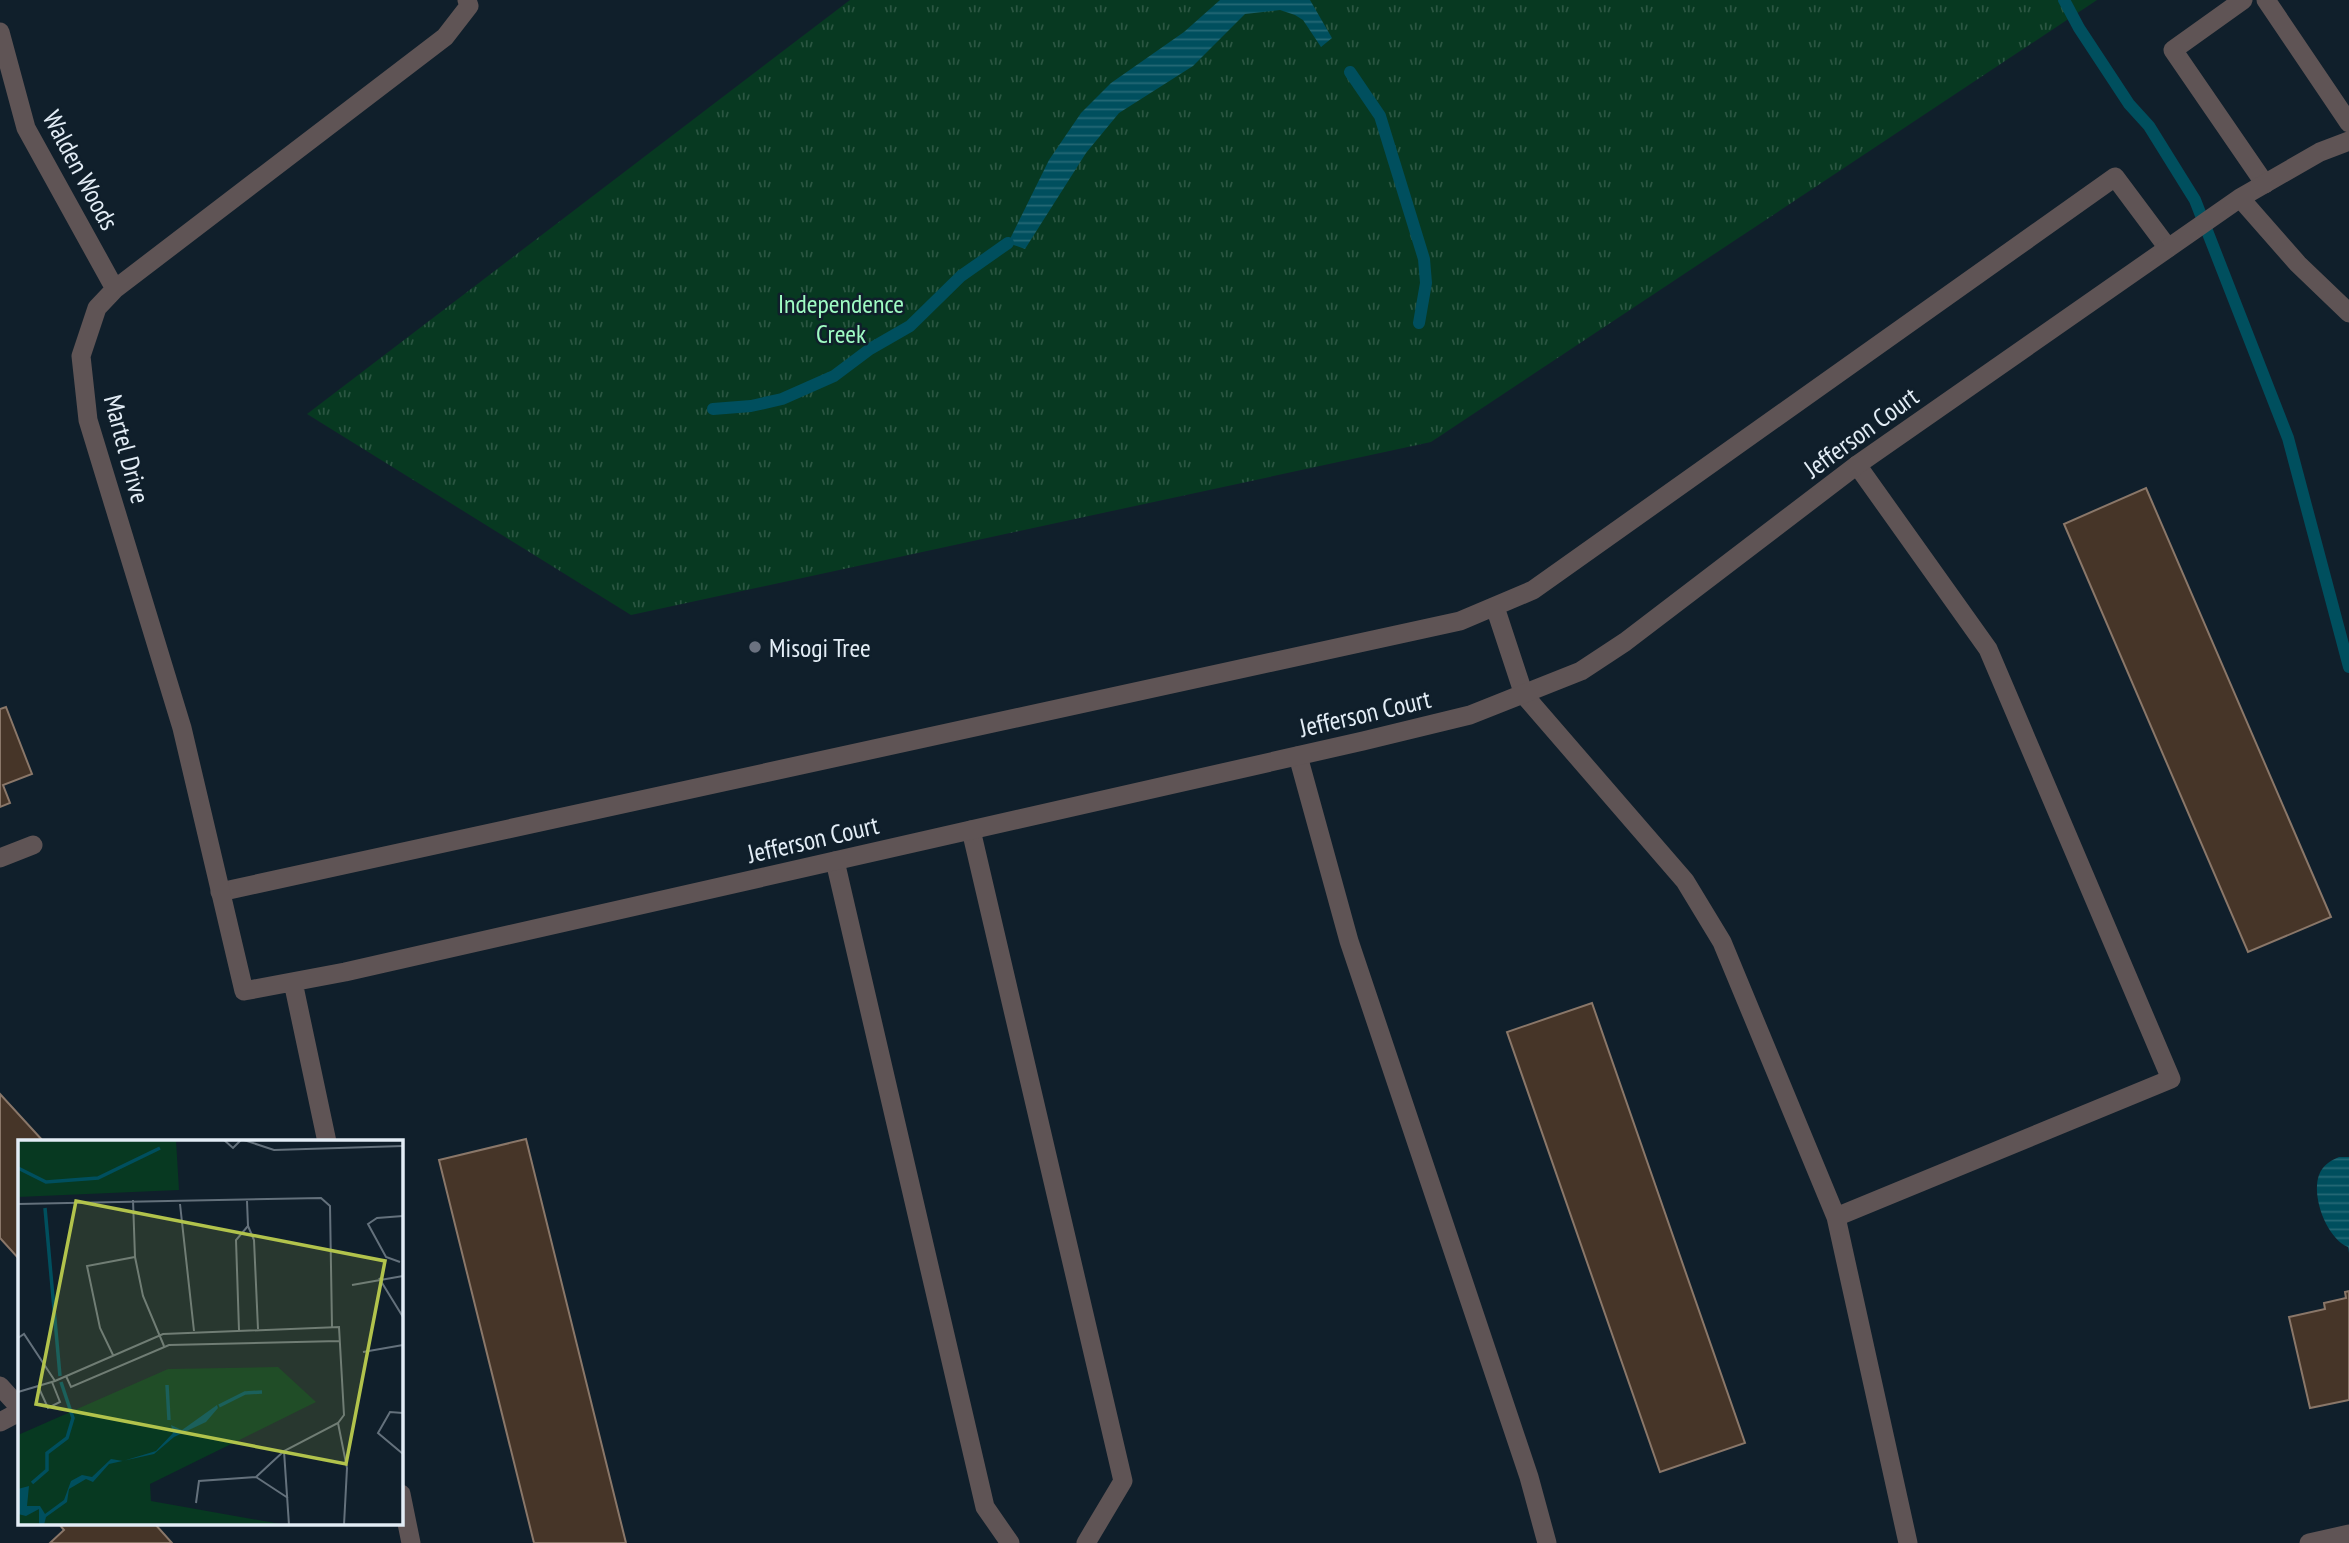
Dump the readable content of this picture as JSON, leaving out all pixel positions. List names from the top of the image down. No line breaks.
{"streets":{"street":["Walden Woods","Jefferson Court","Martel Drive"]},"crossings":[["Walden Woods","Martel Drive"],["Jefferson Court","Martel Drive"]],"parks":["Independence Creek"],"places":["Misogi Tree"]}
